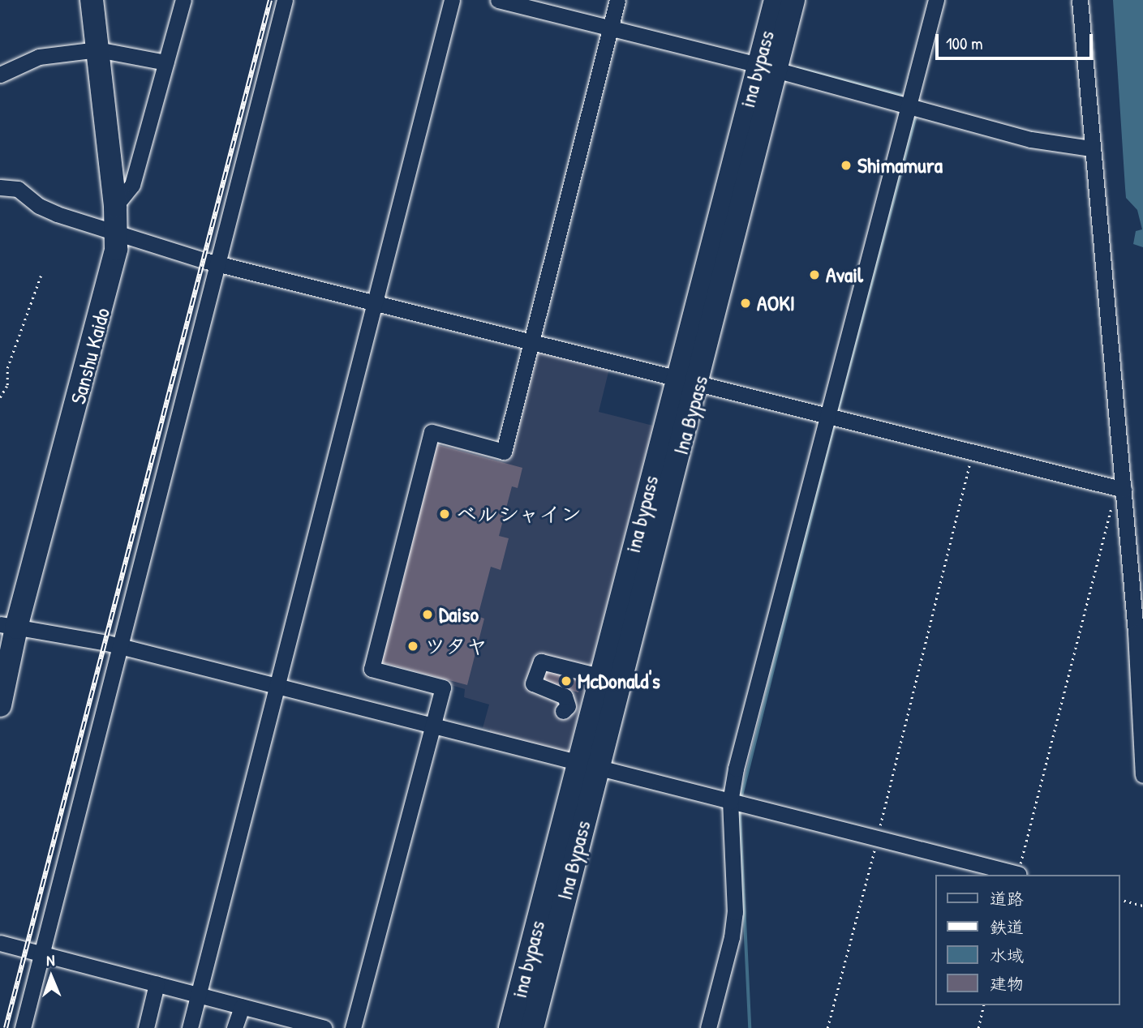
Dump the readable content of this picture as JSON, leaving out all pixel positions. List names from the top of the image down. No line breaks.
{"streets":{"highway":["ina bypass","Sanshu Kaido","Ina Bypass"]},"crossings":[["ina bypass","Ina Bypass"]],"places":["Shimamura","Avail","AOKI","ベルシャイン","Daiso","ツタヤ","McDonald's"],"legend":["道路","鉄道","水域","建物"],"scale_bar":"100 m","north":"top"}
